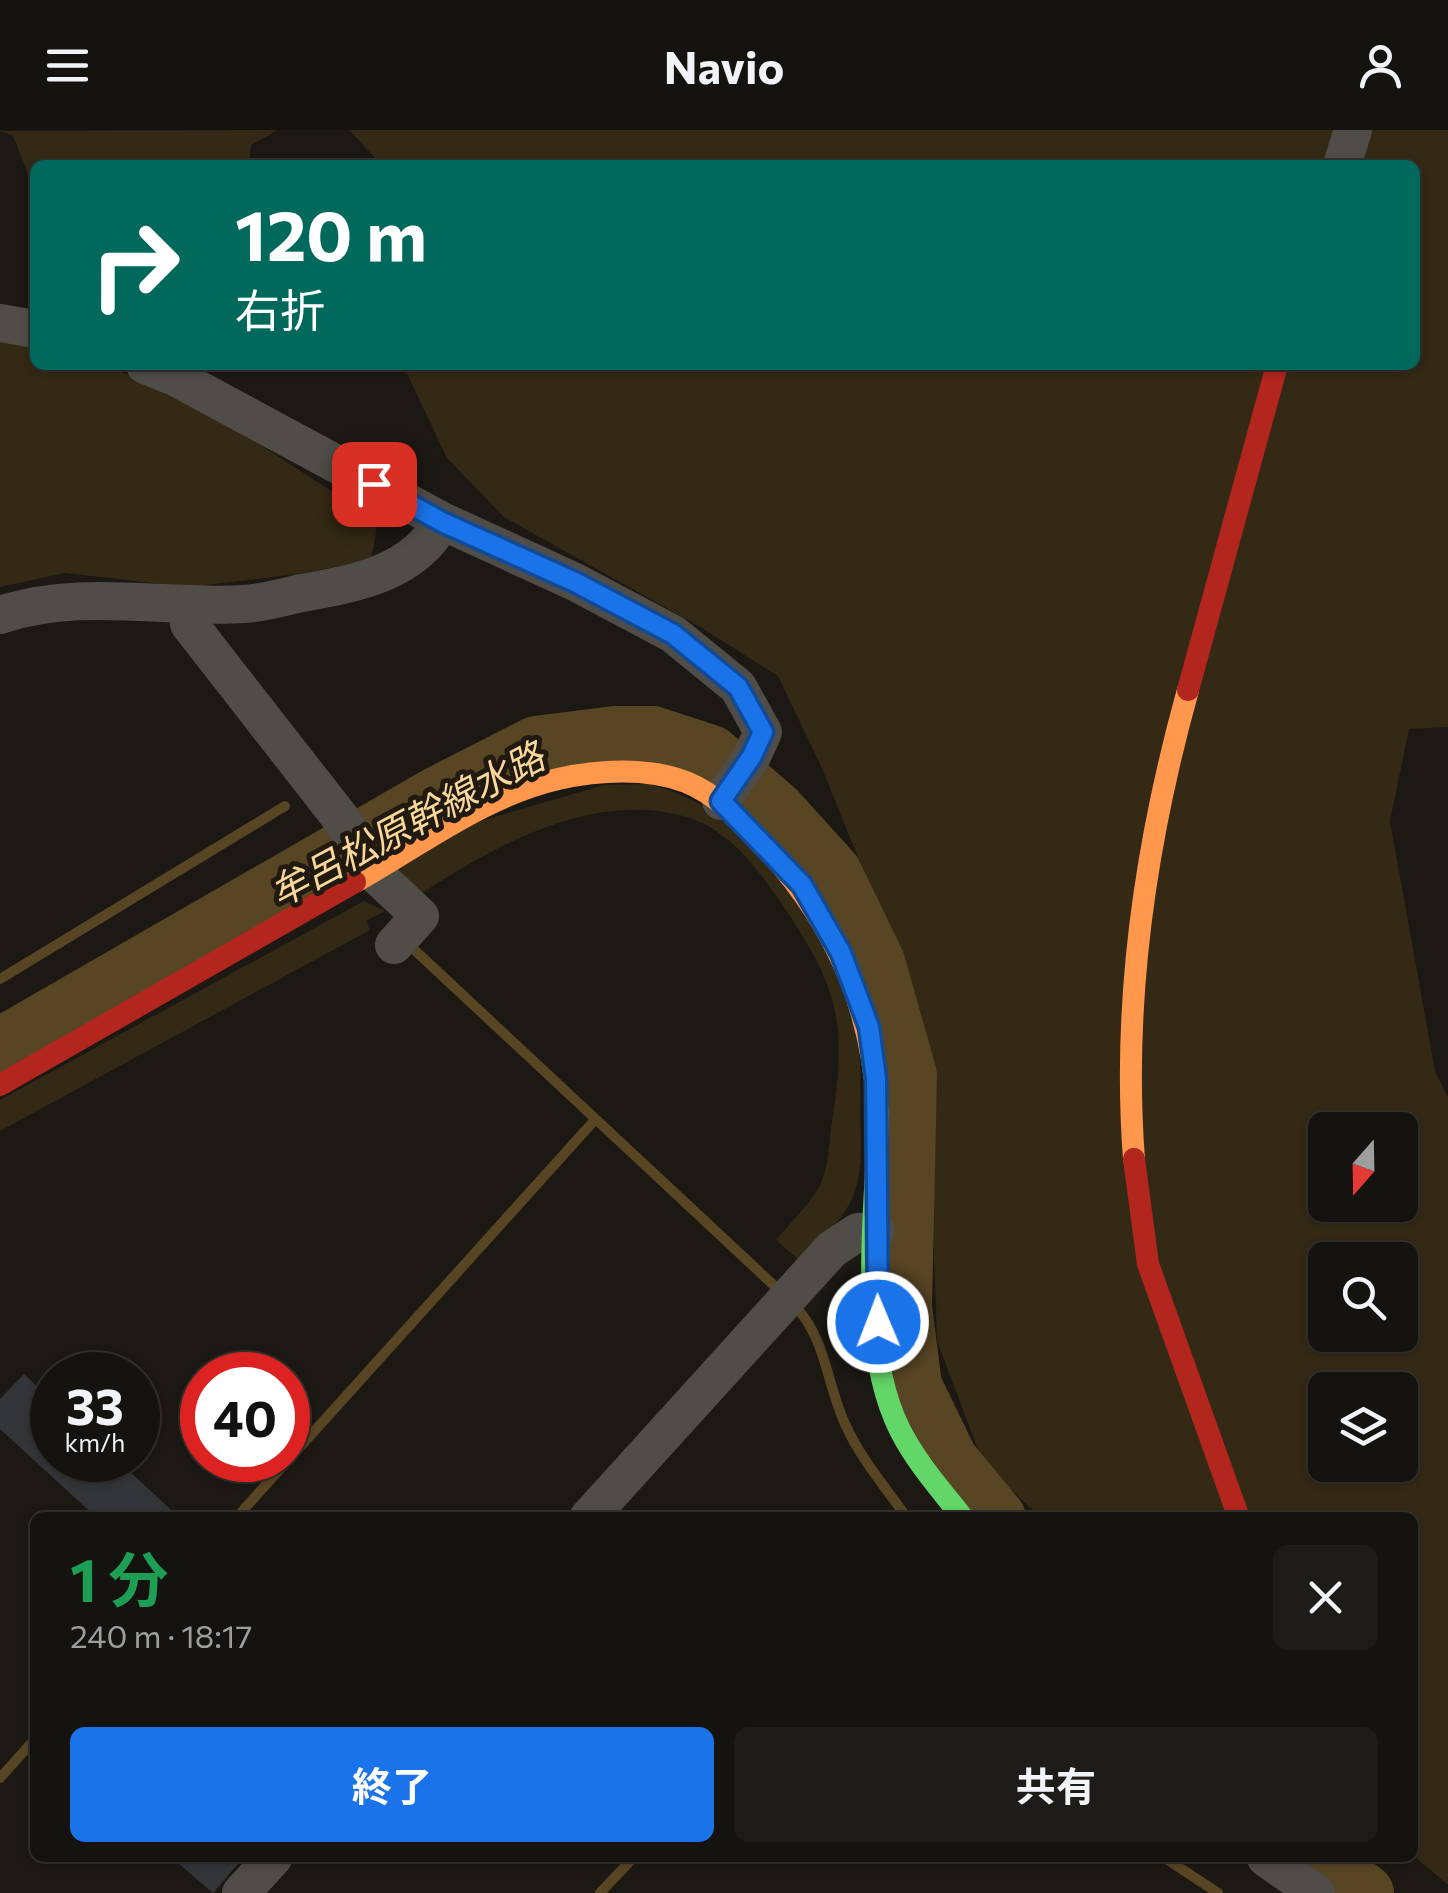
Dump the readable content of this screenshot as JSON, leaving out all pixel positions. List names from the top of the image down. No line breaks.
{"water":["牟呂松原幹線水路"],"north":"bottom","page":{"header":"Navio","turn":["120 m","右折"],"speed":"33 km/h","limit":"40","heading":["1 分","240 m · 18:17"],"buttons":["終了","共有"]}}
